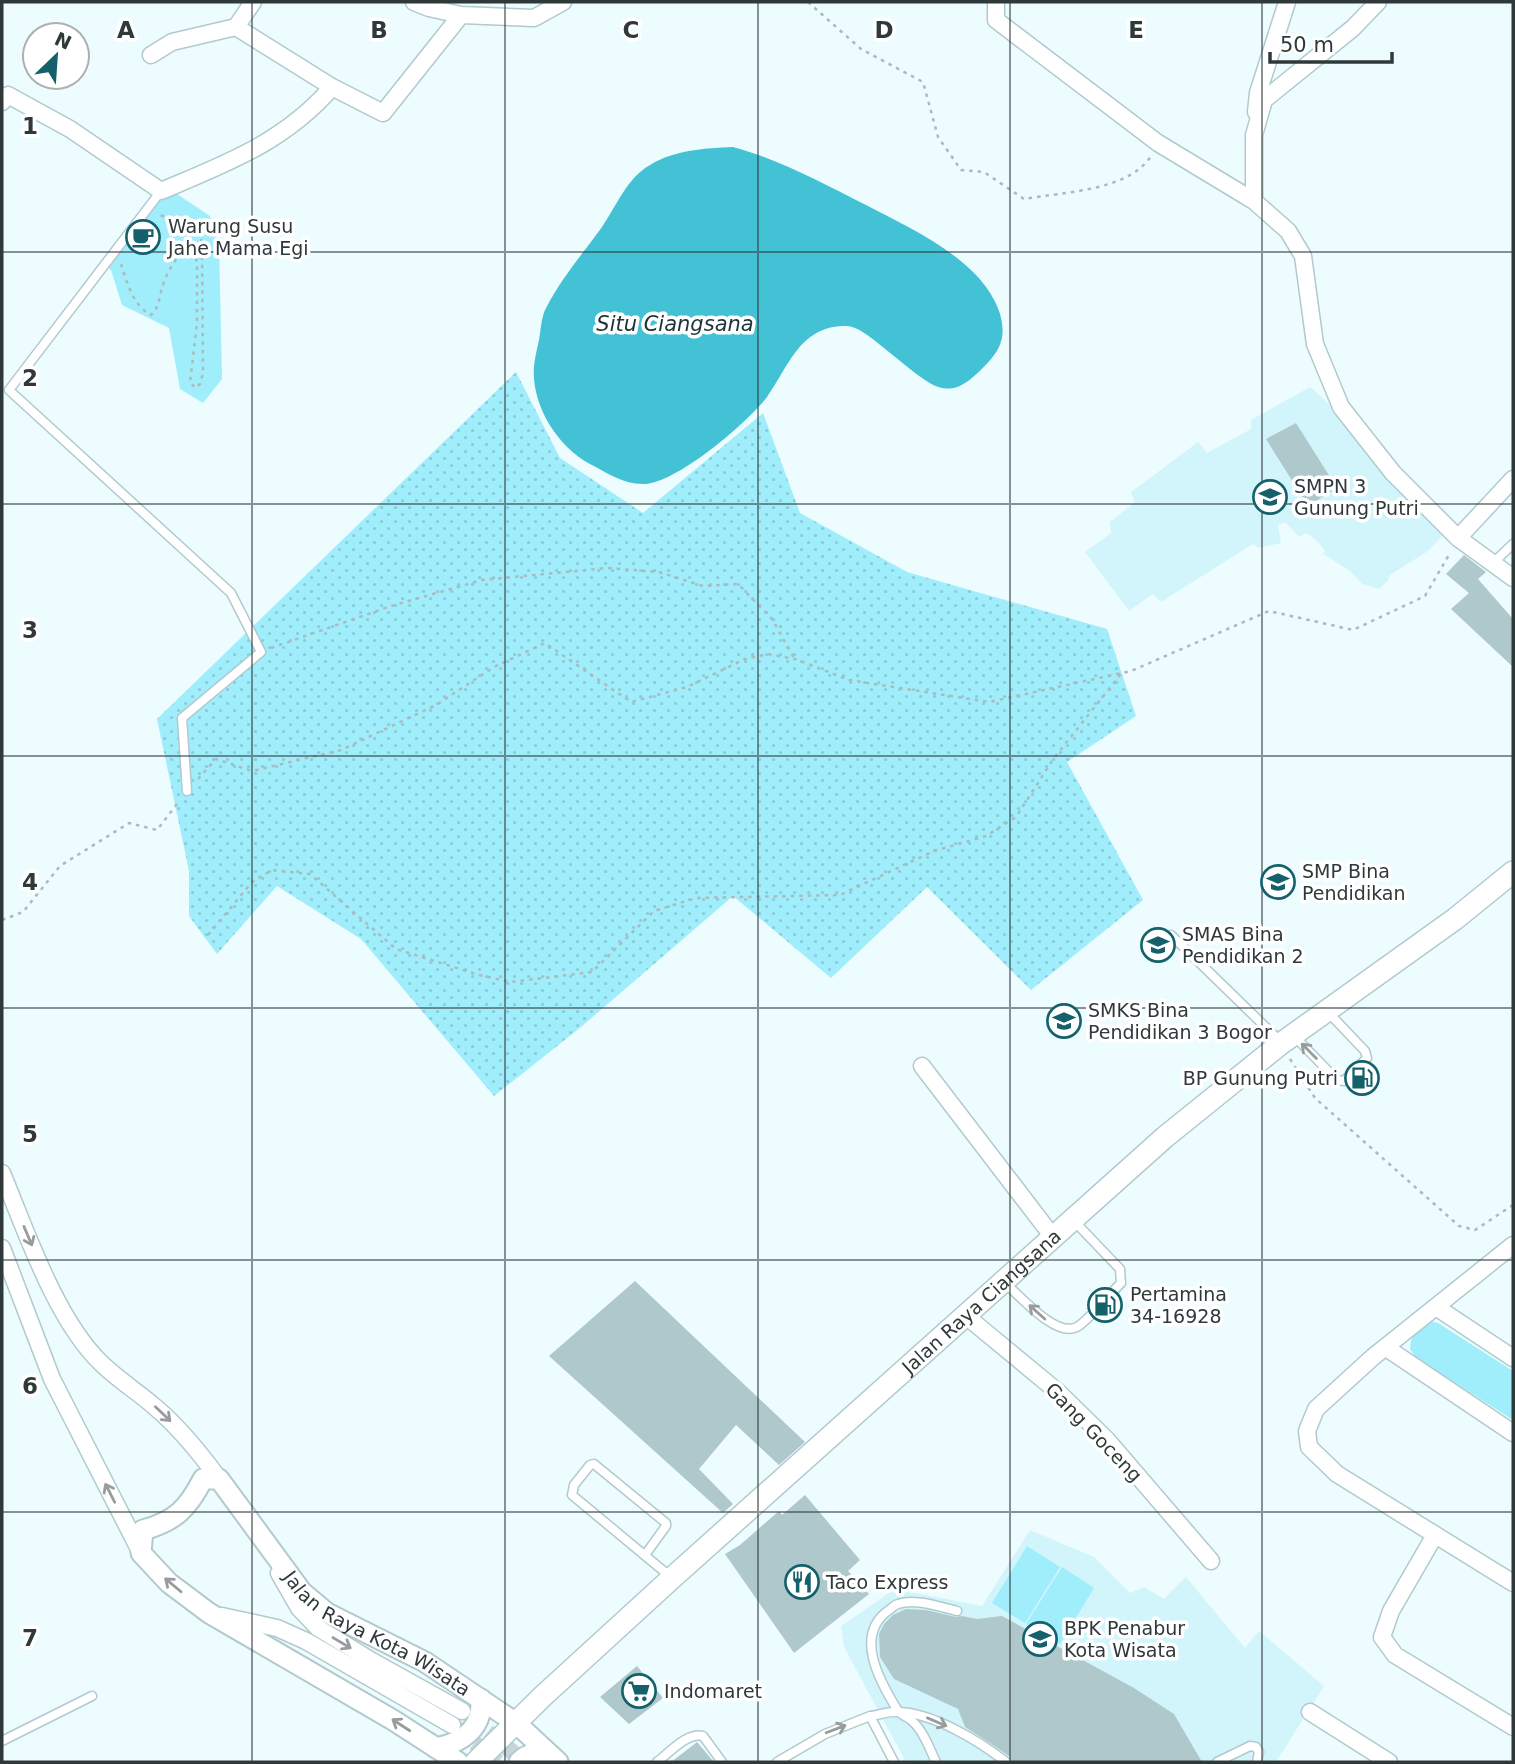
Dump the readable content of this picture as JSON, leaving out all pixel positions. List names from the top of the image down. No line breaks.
{"streets":{"main road":["Jalan Raya Ciangsana"],"street":["Gang Goceng","Jalan Raya Kota Wisata"]},"crossings":[["Jalan Raya Ciangsana","Gang Goceng"],["Jalan Raya Ciangsana","Jalan Raya Kota Wisata"]],"water":["Situ Ciangsana"],"places":{"cafe":["Warung Susu Jahe Mama Egi"],"school or university":["SMPN 3 Gunung Putri","SMP Bina Pendidikan","SMAS Bina Pendidikan 2","SMKS Bina Pendidikan 3 Bogor","BPK Penabur Kota Wisata"],"fuel station":["BP Gunung Putri","Pertamina 34-16928"],"restaurant":["Taco Express"],"supermarket":["Indomaret"]},"scale_bar":"50 m","north":"top right","grid":{"columns":["A","B","C","D","E"],"rows":["1","2","3","4","5","6","7"]}}
